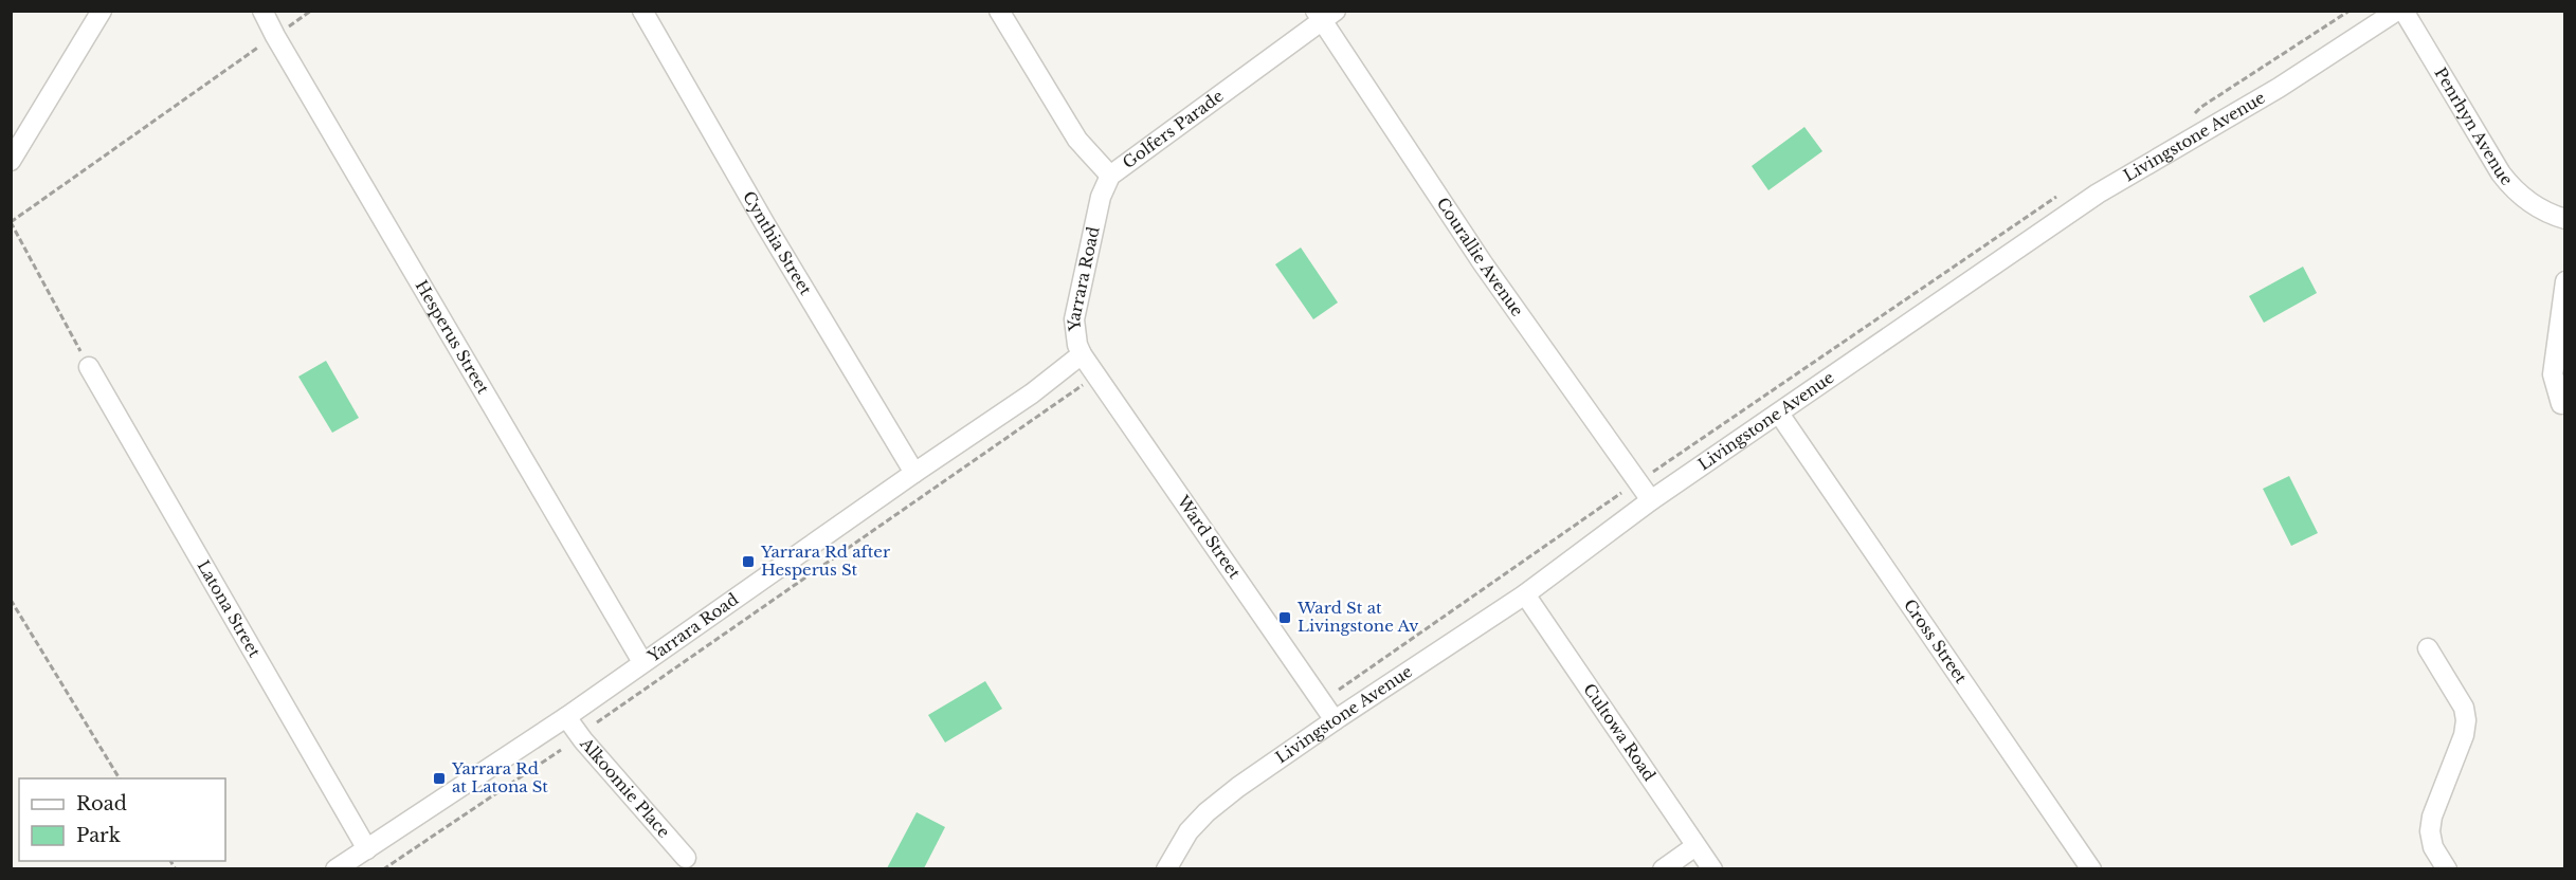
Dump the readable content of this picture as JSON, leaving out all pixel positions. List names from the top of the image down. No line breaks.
{"streets":{"street":["Penrhyn Avenue","Golfers Parade","Livingstone Avenue","Cynthia Street","Courallie Avenue","Yarrara Road","Hesperus Street","Ward Street","Latona Street","Cross Street","Cultowa Road","Alkoomie Place"]},"crossings":[["Golfers Parade","Courallie Avenue"],["Golfers Parade","Yarrara Road"],["Livingstone Avenue","Courallie Avenue"],["Livingstone Avenue","Ward Street"],["Livingstone Avenue","Cross Street"],["Livingstone Avenue","Cultowa Road"],["Cynthia Street","Yarrara Road"],["Yarrara Road","Hesperus Street"],["Yarrara Road","Ward Street"],["Yarrara Road","Latona Street"],["Yarrara Road","Alkoomie Place"]],"places":{"transit":["Yarrara Rd after Hesperus St","Ward St at Livingstone Av","Yarrara Rd at Latona St"]},"legend":["Road","Park"]}
